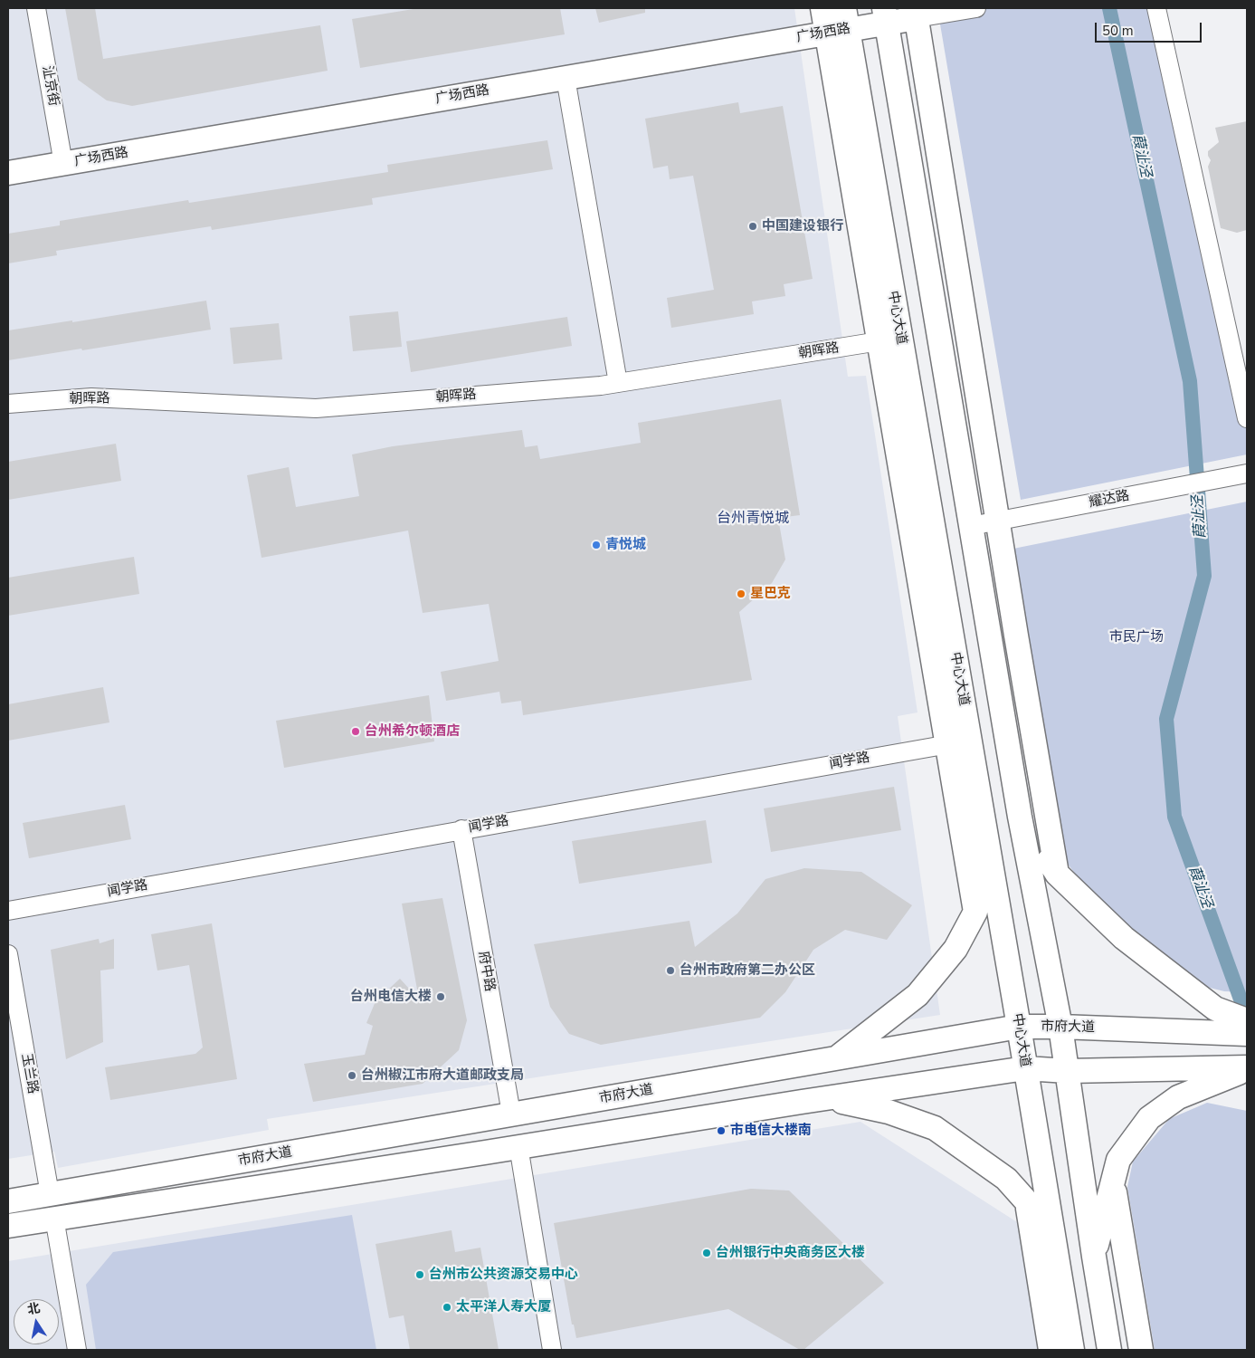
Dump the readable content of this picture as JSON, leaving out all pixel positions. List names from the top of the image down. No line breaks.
{"streets":{"main road":["广场西路","中心大道","市府大道"],"street":["沚京街","朝晖路","耀达路","闻学路","府中路","玉兰路"]},"crossings":[["广场西路","沚京街"],["中心大道","闻学路"],["中心大道","市府大道"],["闻学路","府中路"],["府中路","市府大道"],["市府大道","玉兰路"]],"districts":["台州青悦城"],"water":["葭沚泾"],"parks":["市民广场"],"places":["中国建设银行","青悦城","星巴克","台州希尔顿酒店","台州市政府第二办公区","台州电信大楼","台州椒江市府大道邮政支局","市电信大楼南","台州银行中央商务区大楼","台州市公共资源交易中心","太平洋人寿大厦"],"scale_bar":"50 m","north":"top"}
